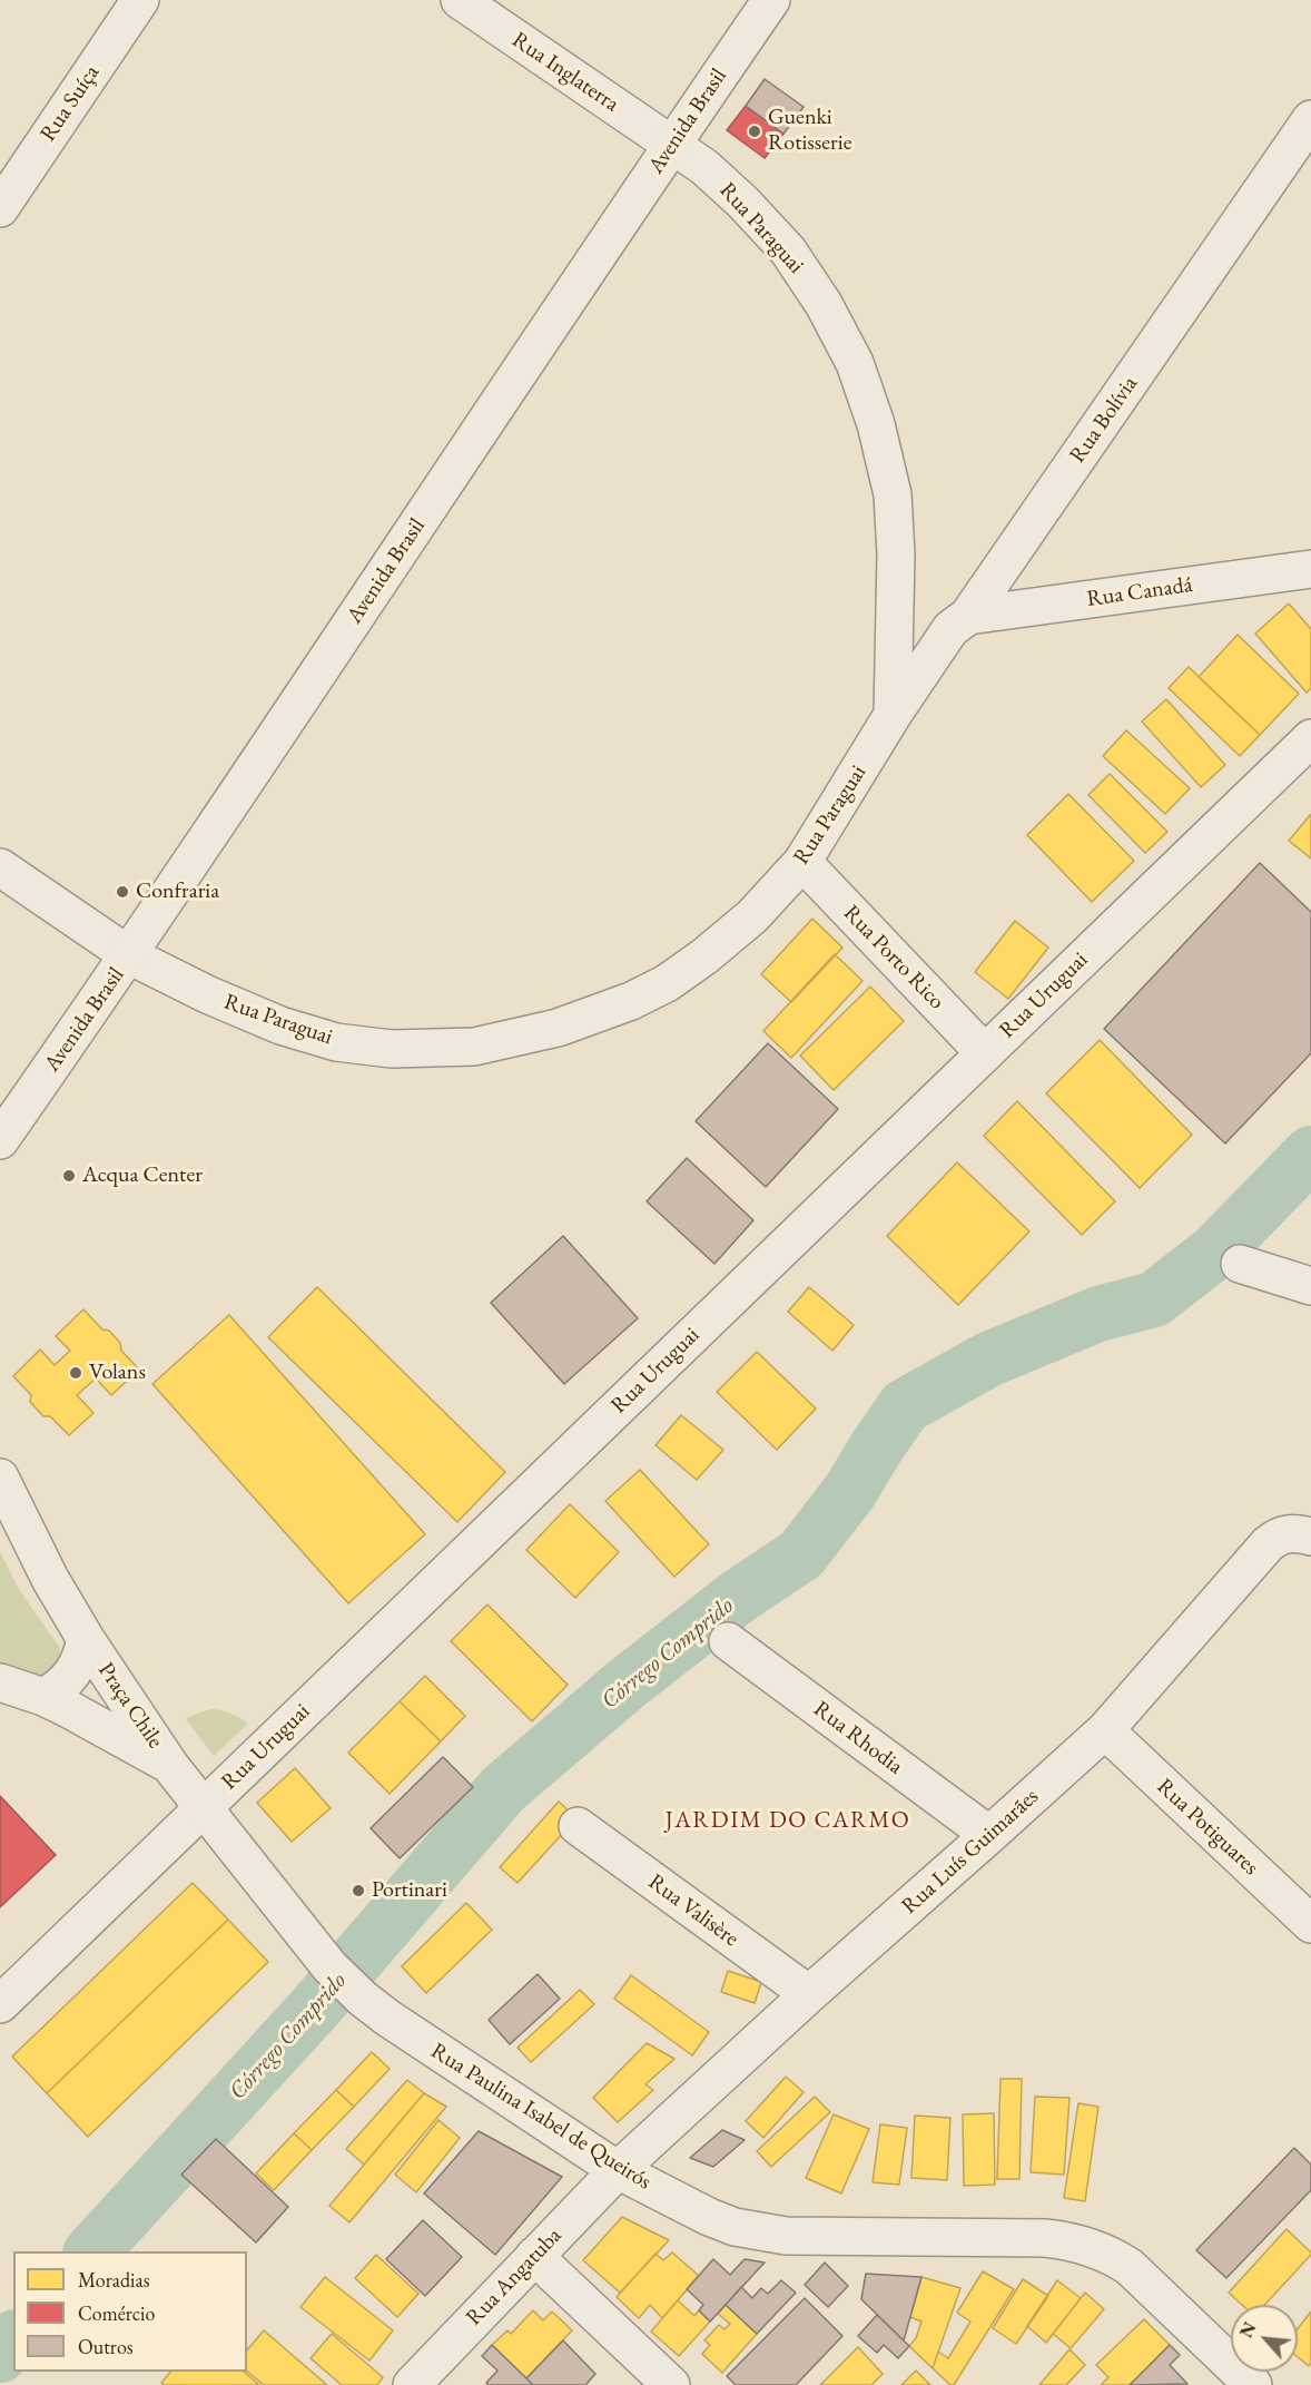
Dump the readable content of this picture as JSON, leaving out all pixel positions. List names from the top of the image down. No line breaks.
{"streets":{"street":["Rua Inglaterra","Rua Suíça","Avenida Brasil","Rua Paraguai","Rua Bolívia","Rua Canadá","Rua Porto Rico","Rua Uruguai","Praça Chile","Rua Rhodia","Rua Potiguares","Rua Luís Guimarães","Rua Valisère","Rua Paulina Isabel de Queirós","Rua Angatuba"]},"crossings":[["Rua Inglaterra","Avenida Brasil"],["Rua Inglaterra","Rua Paraguai"],["Avenida Brasil","Rua Paraguai"],["Rua Paraguai","Rua Bolívia"],["Rua Paraguai","Rua Porto Rico"],["Rua Bolívia","Rua Canadá"],["Rua Porto Rico","Rua Uruguai"],["Rua Uruguai","Rua Paulina Isabel de Queirós"],["Praça Chile","Rua Paulina Isabel de Queirós"],["Rua Rhodia","Rua Luís Guimarães"],["Rua Potiguares","Rua Luís Guimarães"],["Rua Luís Guimarães","Rua Valisère"],["Rua Luís Guimarães","Rua Paulina Isabel de Queirós"],["Rua Luís Guimarães","Rua Angatuba"],["Rua Paulina Isabel de Queirós","Rua Angatuba"]],"districts":["JARDIM DO CARMO"],"water":["Córrego Comprido"],"places":["Guenki Rotisserie","Confraria","Acqua Center","Volans","Portinari"],"legend":["Moradias","Comércio","Outros"],"north":"top left"}
